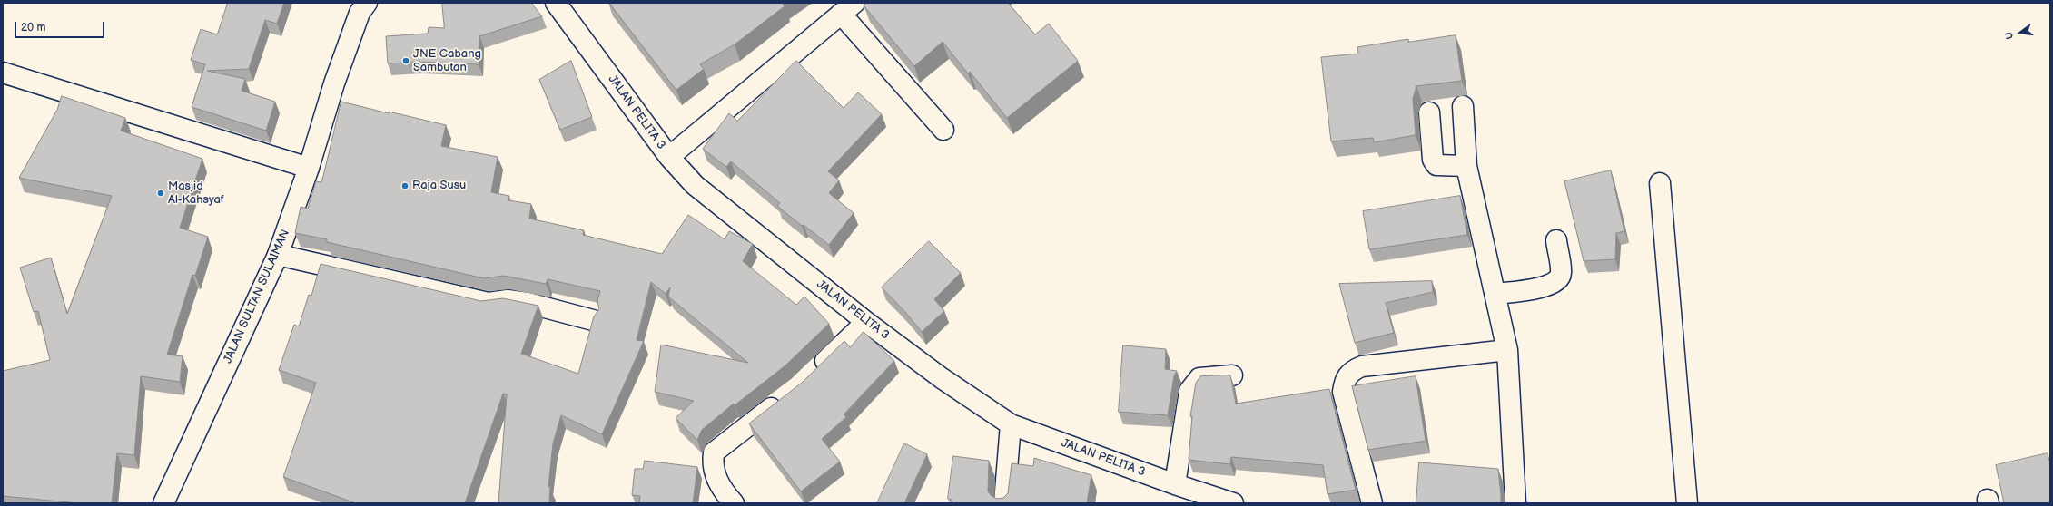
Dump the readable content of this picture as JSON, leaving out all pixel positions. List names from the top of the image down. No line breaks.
{"streets":{"street":["JALAN PELITA 3","JALAN SULTAN SULAIMAN"]},"places":["JNE Cabang Sambutan","Raja Susu","Masjid Al-Kahsyaf"],"scale_bar":"20 m","north":"left"}
